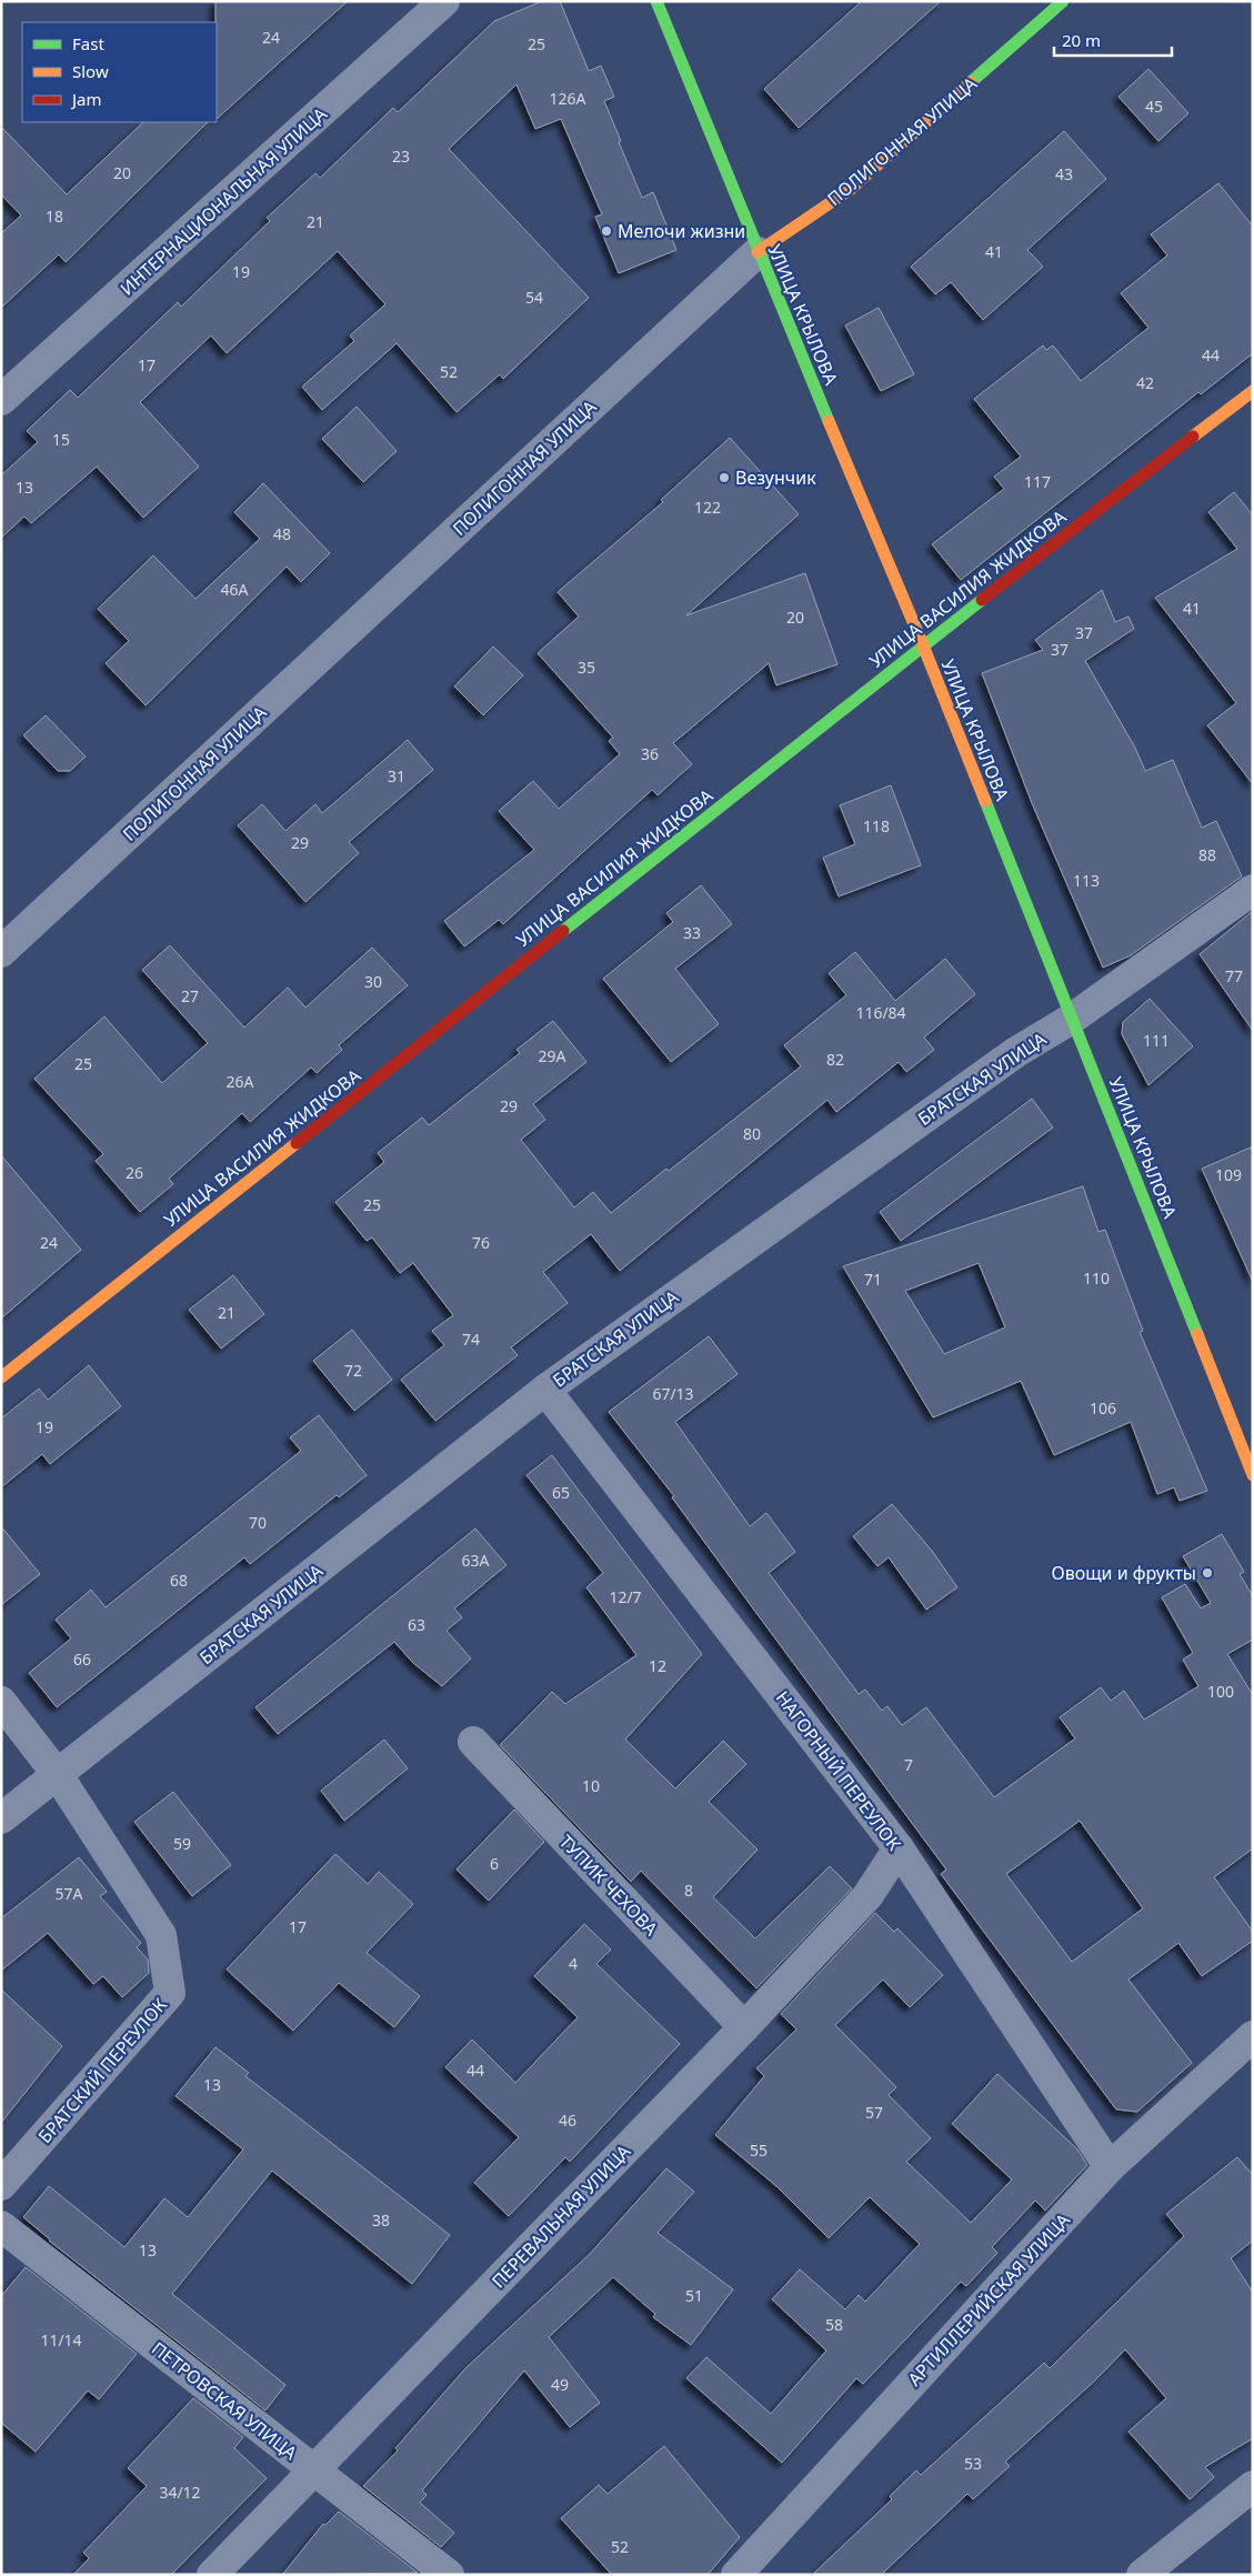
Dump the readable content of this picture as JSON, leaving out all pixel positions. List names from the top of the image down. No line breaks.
{"streets":{"main road":["ПОЛИГОННАЯ УЛИЦА","УЛИЦА КРЫЛОВА","УЛИЦА ВАСИЛИЯ ЖИДКОВА"],"street":["ИНТЕРНАЦИОНАЛЬНАЯ УЛИЦА","БРАТСКАЯ УЛИЦА","НАГОРНЫЙ ПЕРЕУЛОК","ТУПИК ЧЕХОВА","БРАТСКИЙ ПЕРЕУЛОК","ПЕРЕВАЛЬНАЯ УЛИЦА","АРТИЛЛЕРИЙСКАЯ УЛИЦА","ПЕТРОВСКАЯ УЛИЦА"]},"crossings":[["ПОЛИГОННАЯ УЛИЦА","УЛИЦА КРЫЛОВА"],["УЛИЦА КРЫЛОВА","УЛИЦА ВАСИЛИЯ ЖИДКОВА"],["УЛИЦА КРЫЛОВА","БРАТСКАЯ УЛИЦА"],["БРАТСКАЯ УЛИЦА","НАГОРНЫЙ ПЕРЕУЛОК"],["БРАТСКАЯ УЛИЦА","БРАТСКИЙ ПЕРЕУЛОК"],["НАГОРНЫЙ ПЕРЕУЛОК","ПЕРЕВАЛЬНАЯ УЛИЦА"],["НАГОРНЫЙ ПЕРЕУЛОК","АРТИЛЛЕРИЙСКАЯ УЛИЦА"],["ТУПИК ЧЕХОВА","ПЕРЕВАЛЬНАЯ УЛИЦА"],["ПЕРЕВАЛЬНАЯ УЛИЦА","ПЕТРОВСКАЯ УЛИЦА"]],"places":["Мелочи жизни","Везунчик","Овощи и фрукты"],"house_numbers":["24","25","126А","45","23","20","43","18","21","41","19","54","44","17","52","42","15","117","13","122","48","46А","41","20","37","37","35","36","31","118","29","88","113","33","77","30","27","116/84","111","29А","82","25","26А","29","80","26","109","25","24","76","110","71","21","74","72","67/13","106","19","65","70","63А","68","12/7","63","66","12","100","7","10","59","6","8","57А","17","4","44","13","57","46","55","38","13","51","58","11/14","49","53","34/12","52"],"legend":["Fast","Slow","Jam"],"scale_bar":"20 m"}
